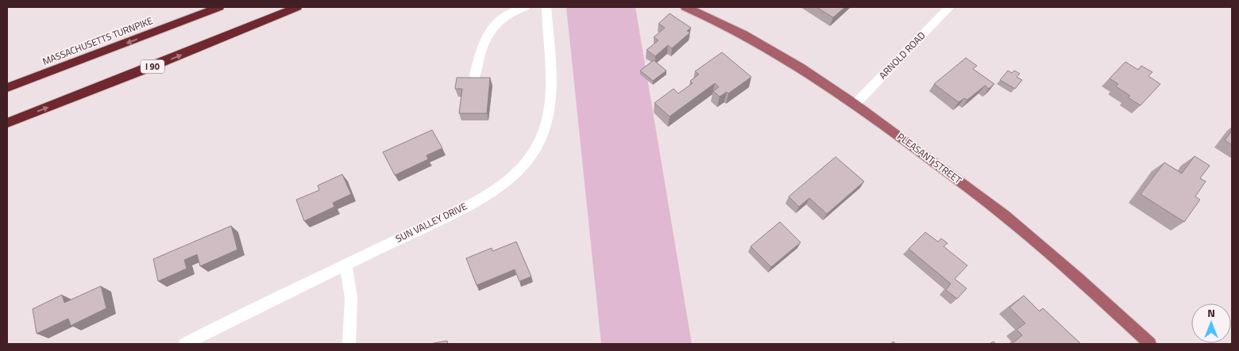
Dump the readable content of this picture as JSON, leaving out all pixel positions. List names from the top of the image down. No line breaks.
{"streets":{"highway":["MASSACHUSETTS TURNPIKE","I 90"],"main road":["PLEASANT STREET"],"street":["ARNOLD ROAD","SUN VALLEY DRIVE"]},"crossings":[["ARNOLD ROAD","PLEASANT STREET"]],"north":"top"}
